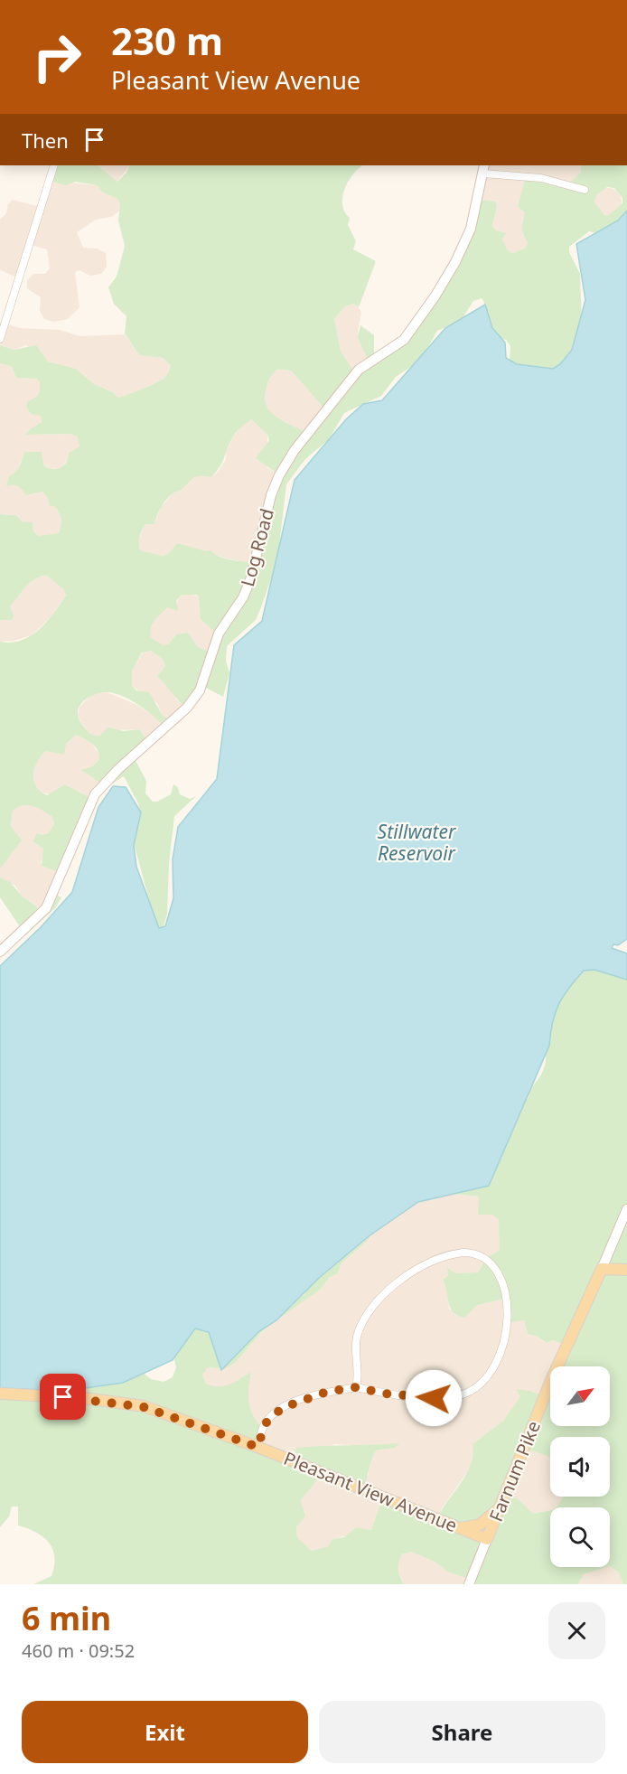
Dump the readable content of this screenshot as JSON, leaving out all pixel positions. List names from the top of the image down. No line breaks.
{"streets":{"main road":["Farnum Pike","Pleasant View Avenue"],"street":["Log Road"]},"crossings":[["Farnum Pike","Pleasant View Avenue"]],"water":["Stillwater Reservoir"],"north":"top right","page":{"turn":["230 m","Pleasant View Avenue"],"then":"Then","heading":["6 min","460 m · 09:52"],"buttons":["Exit","Share"]}}
